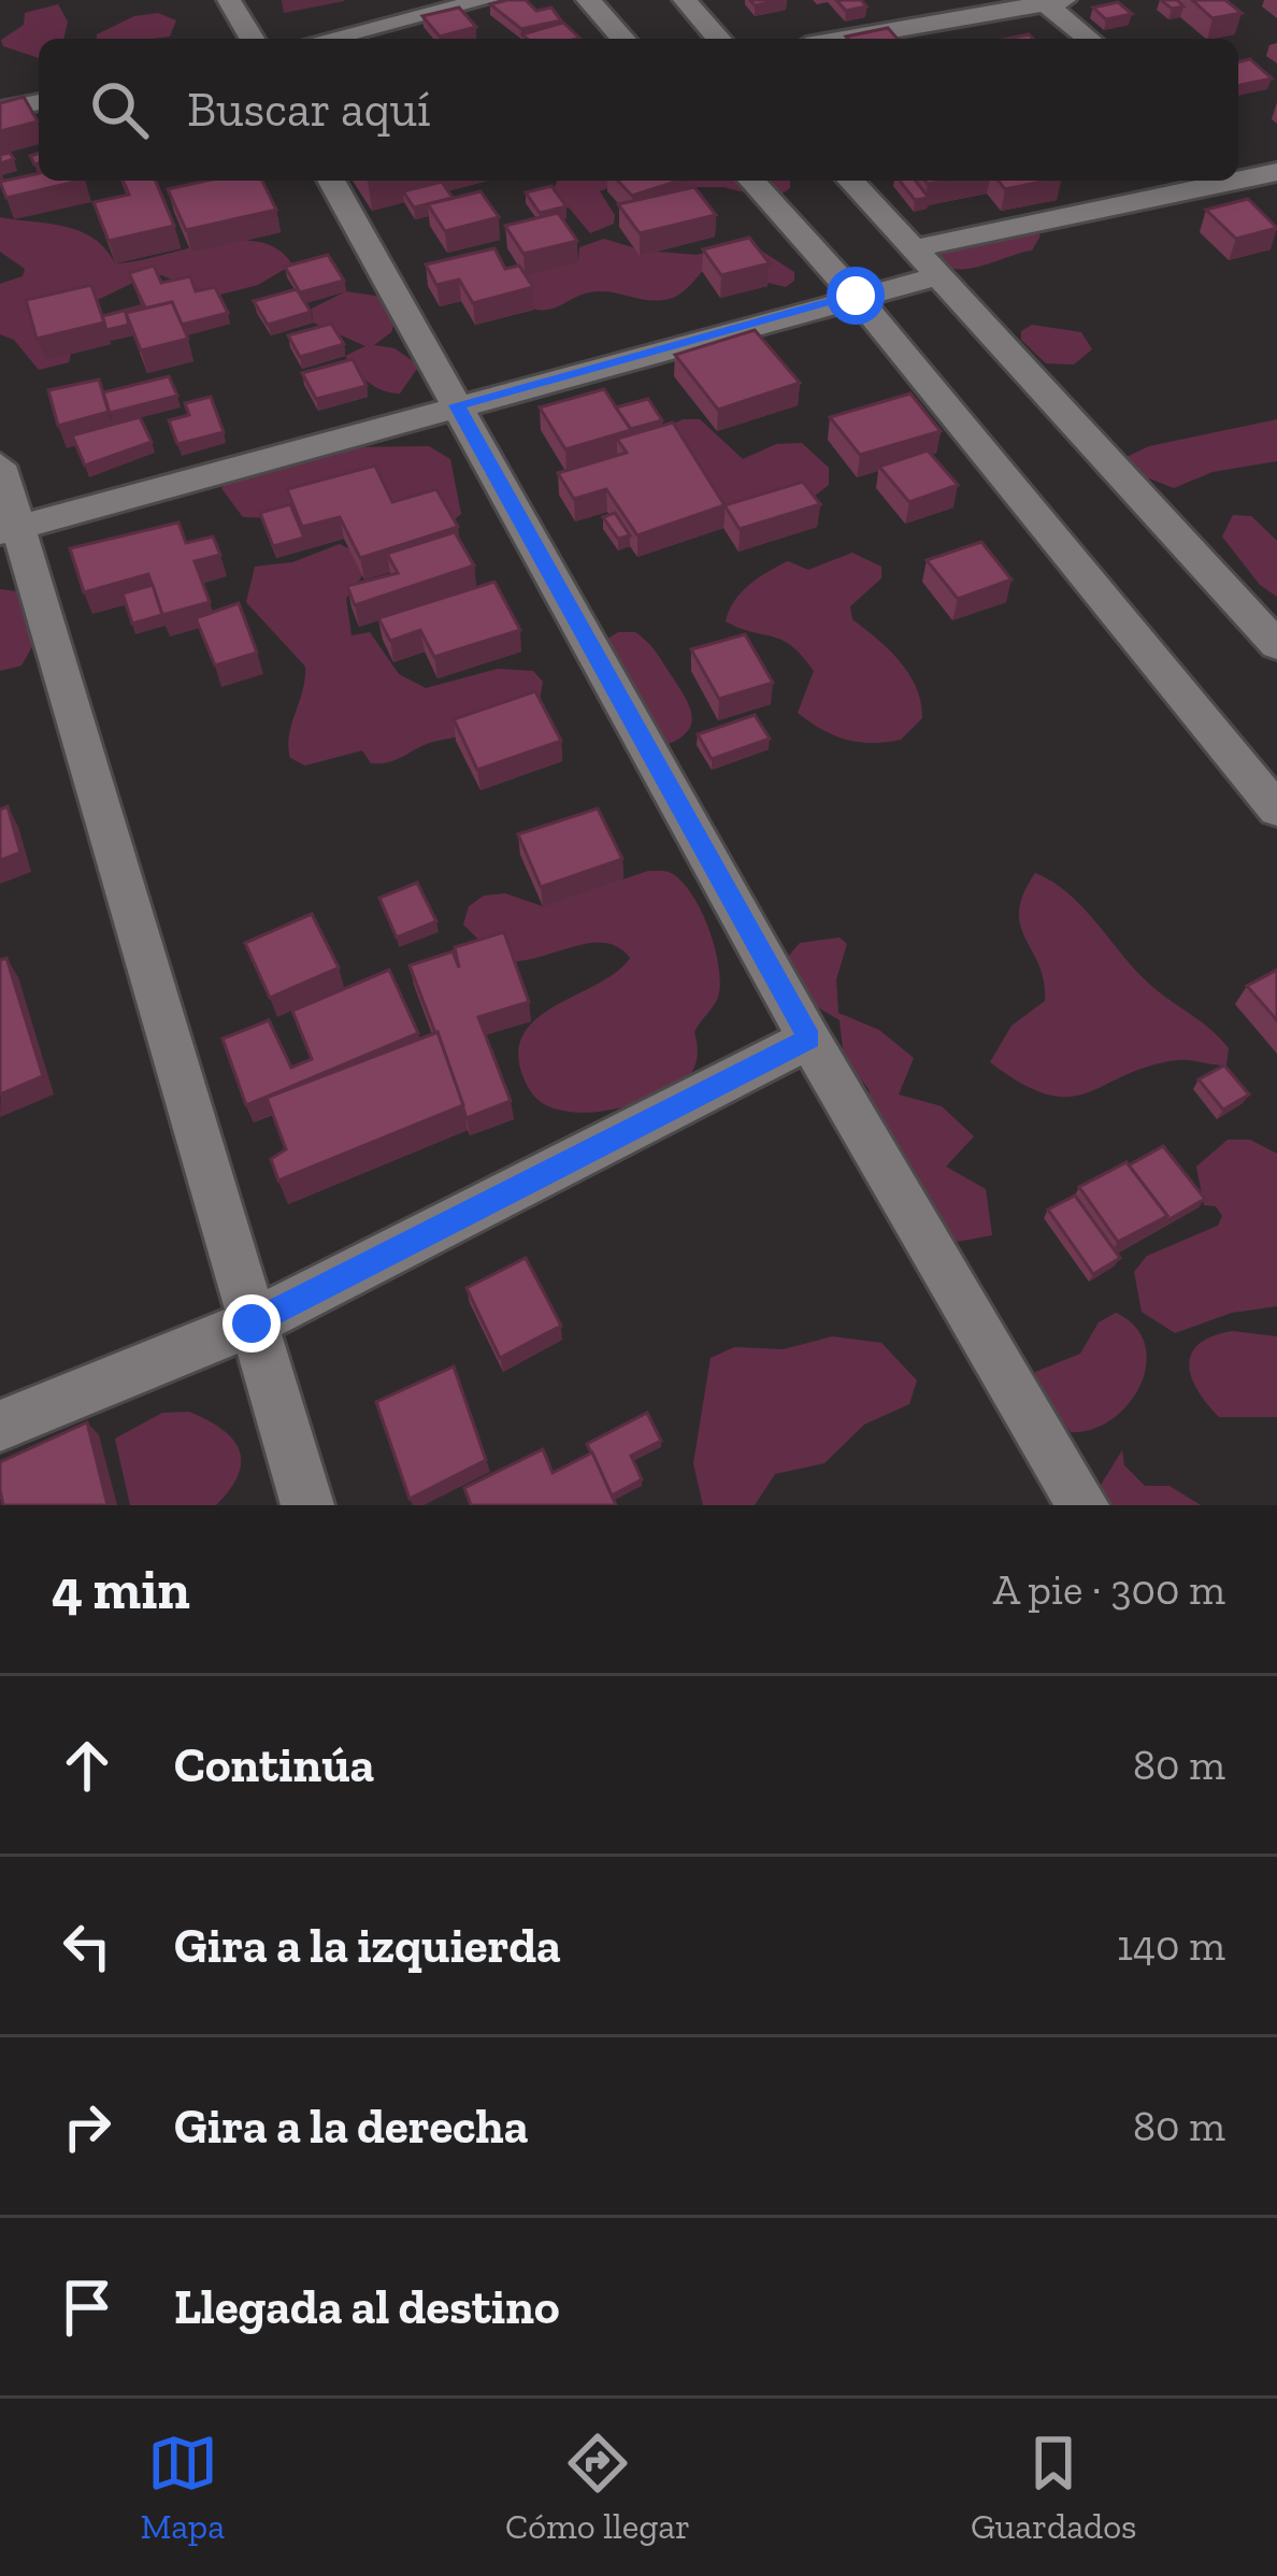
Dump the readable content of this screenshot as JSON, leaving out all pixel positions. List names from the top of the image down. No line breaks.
{"page":{"search":"Buscar aquí","heading":["4 min","A pie · 300 m"],"list":[["Continúa","80 m"],["Gira a la izquierda","140 m"],["Gira a la derecha","80 m"],"Llegada al destino"],"nav":["Mapa","Cómo llegar","Guardados"]}}
